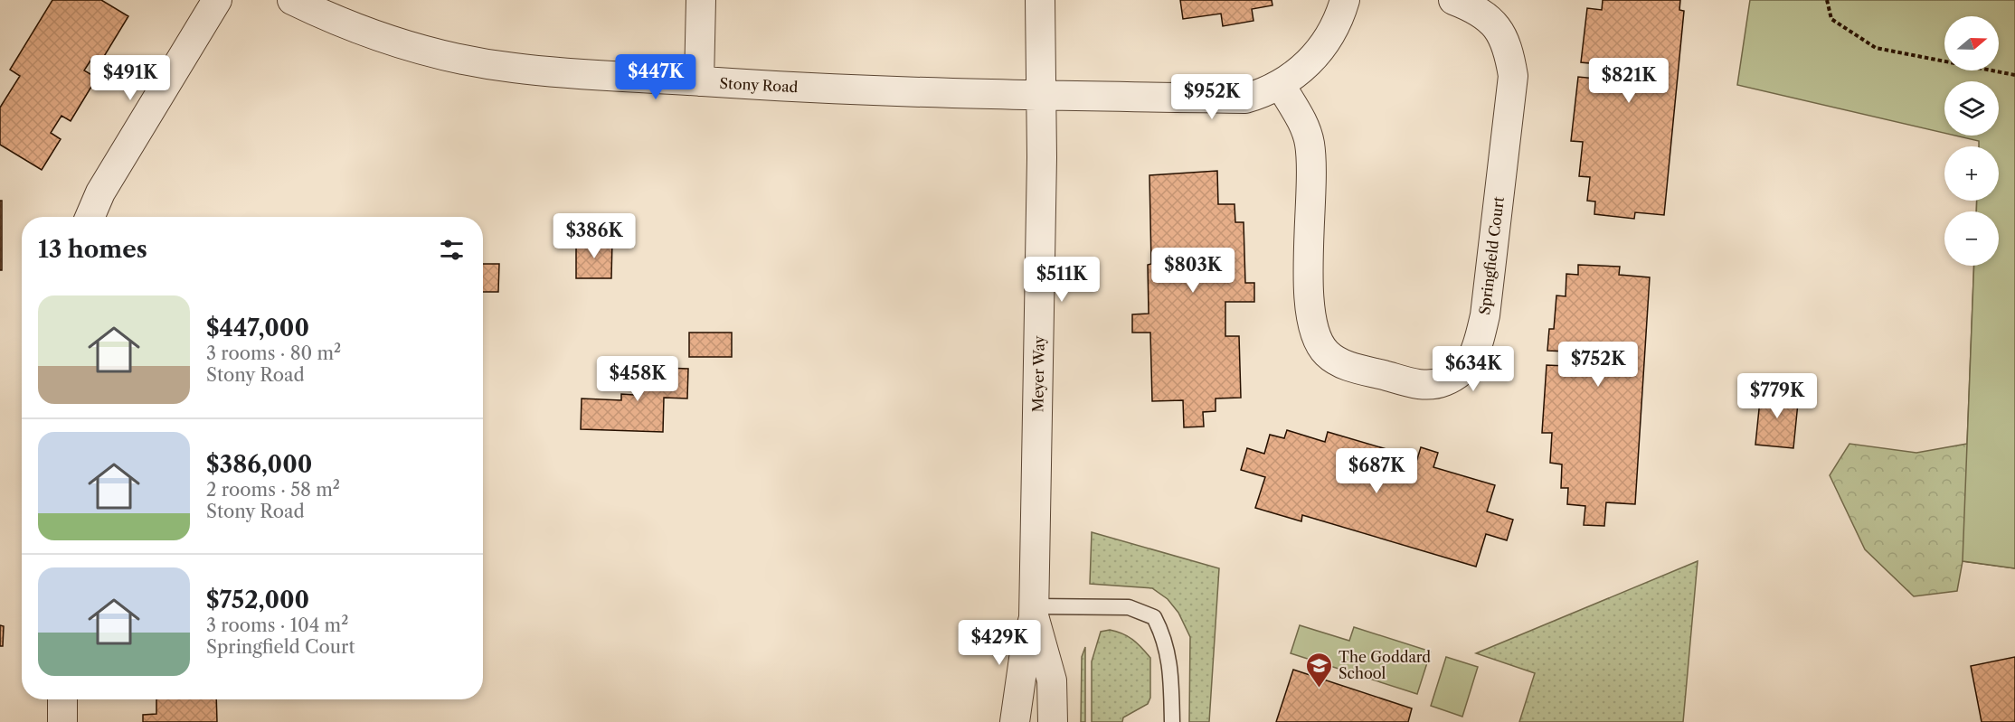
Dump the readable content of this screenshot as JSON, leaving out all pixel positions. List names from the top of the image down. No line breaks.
{"streets":{"street":["Stony Road","Springfield Court","Meyer Way"]},"crossings":[["Stony Road","Springfield Court"],["Stony Road","Meyer Way"]],"places":{"school or university":["The Goddard School"]},"north":"right","page":{"map_buttons":["+","−"],"price":["$447K","$491K","$821K","$952K","$386K","$803K","$511K","$752K","$634K","$458K","$779K","$687K","$429K"],"heading":"13 homes","list":[{"name":"$447,000","note":"3 rooms · 80 m² · Stony Road"},{"name":"$386,000","note":"2 rooms · 58 m² · Stony Road"},{"name":"$752,000","note":"3 rooms · 104 m² · Springfield Court"}]}}
